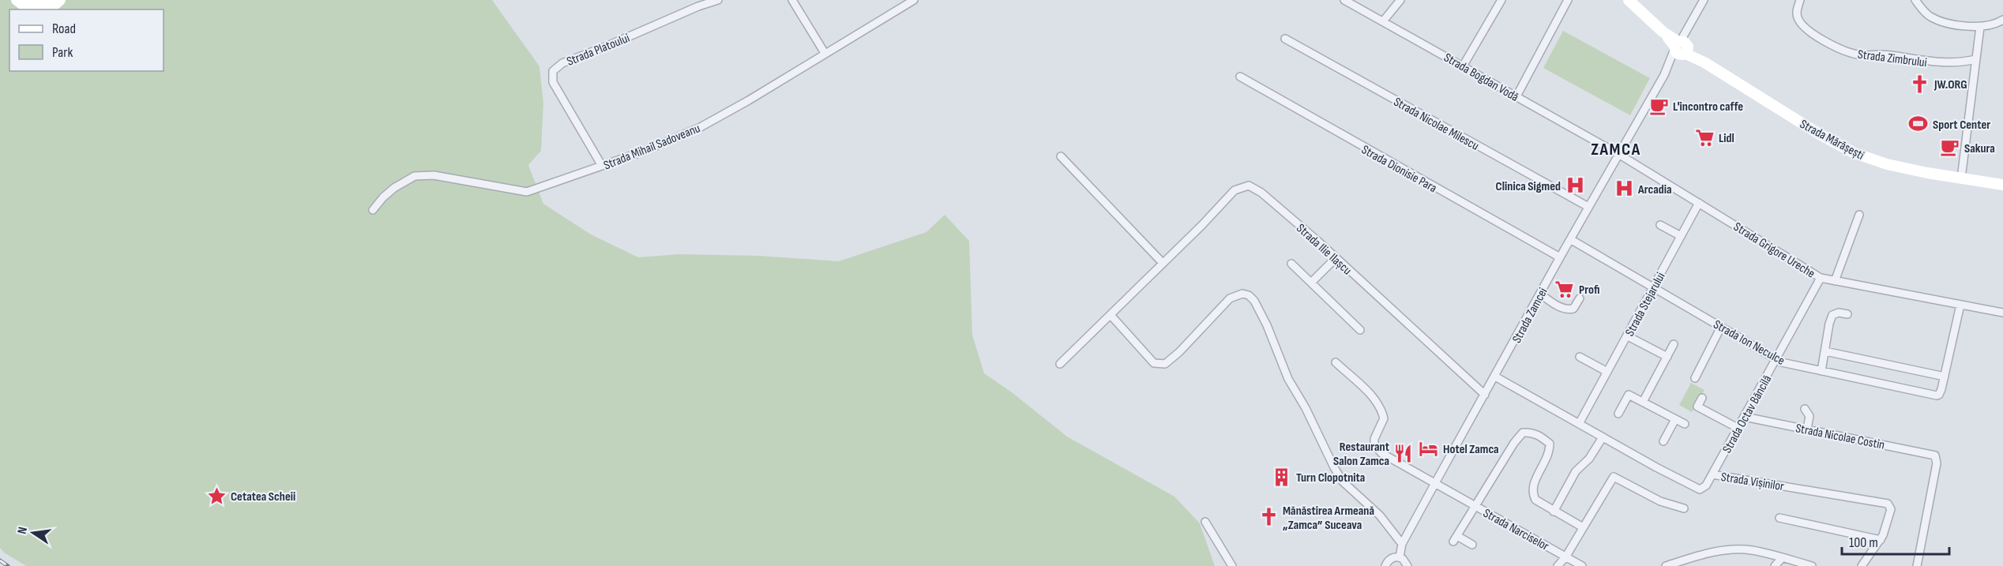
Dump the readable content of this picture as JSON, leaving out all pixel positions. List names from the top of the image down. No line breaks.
{"streets":{"street":["Strada Platoului","Strada Zimbrului","Strada Bogdan Vodă","Strada Nicolae Milescu","Strada Mărășești","Strada Mihail Sadoveanu","Strada Dionisie Para","Strada Ilie Ilașcu","Strada Grigore Ureche","Strada Stejarului","Strada Zamcei","Strada Ion Neculce","Strada Octav Băncilă","Strada Nicolae Costin","Strada Vișinilor","Strada Narciselor"]},"crossings":[["Strada Platoului","Strada Mihail Sadoveanu"],["Strada Bogdan Vodă","Strada Grigore Ureche"],["Strada Bogdan Vodă","Strada Zamcei"],["Strada Nicolae Milescu","Strada Zamcei"],["Strada Mărășești","Strada Zamcei"],["Strada Dionisie Para","Strada Zamcei"],["Strada Ilie Ilașcu","Strada Zamcei"],["Strada Grigore Ureche","Strada Stejarului"],["Strada Grigore Ureche","Strada Zamcei"],["Strada Grigore Ureche","Strada Ion Neculce"],["Strada Grigore Ureche","Strada Octav Băncilă"],["Strada Stejarului","Strada Ion Neculce"],["Strada Stejarului","Strada Vișinilor"],["Strada Zamcei","Strada Ion Neculce"],["Strada Zamcei","Strada Vișinilor"],["Strada Zamcei","Strada Narciselor"],["Strada Ion Neculce","Strada Octav Băncilă"],["Strada Octav Băncilă","Strada Nicolae Costin"],["Strada Octav Băncilă","Strada Vișinilor"]],"districts":["ZAMCA"],"places":{"church":["JW.ORG","Mănăstirea Armeană „Zamca” Suceava"],"cafe":["L'incontro caffe","Sakura"],"sports":["Sport Center"],"supermarket":["Lidl","Profi"],"hospital":["Clinica Sigmed","Arcadia"],"hotel":["Hotel Zamca"],"restaurant":["Restaurant Salon Zamca"],"building":["Turn Clopotnita"],"place":["Cetatea Scheii"]},"legend":["Road","Park"],"scale_bar":"100 m","north":"left"}
